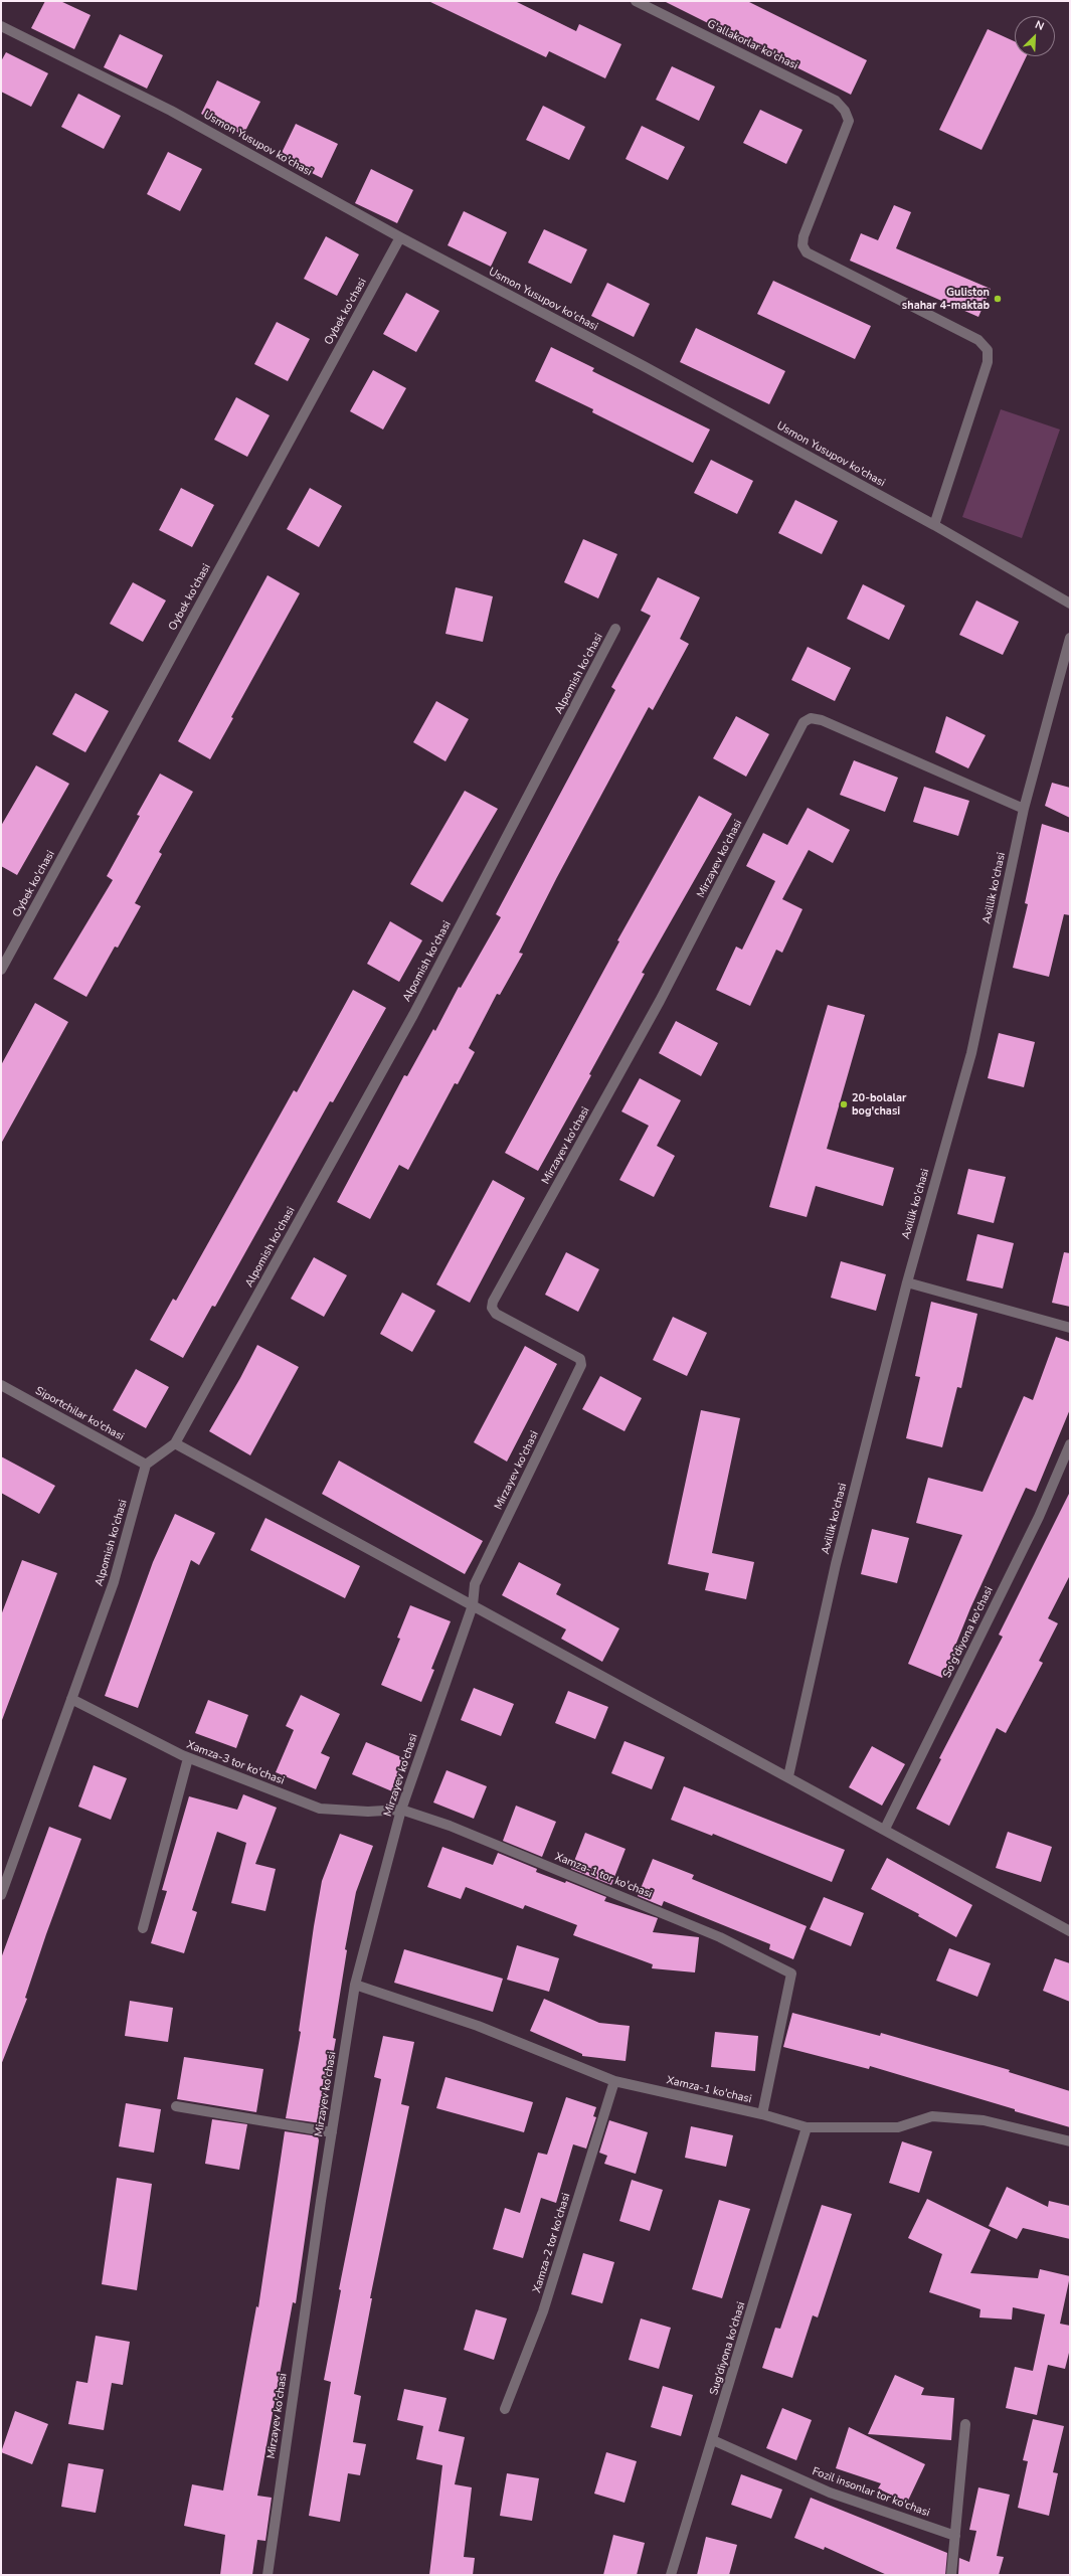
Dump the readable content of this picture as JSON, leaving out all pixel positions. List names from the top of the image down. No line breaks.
{"streets":{"street":["G'allakorlar ko'chasi","Usmon Yusupov ko'chasi","Oybek ko'chasi","Alpomish ko'chasi","Mirzayev ko'chasi","Axillik ko'chasi","Siportchilar ko'chasi","So'g'diyona ko'chasi","Xamza-3 tor ko'chasi","Xamza-1 tor ko'chasi","Xamza-1 ko'chasi","Xamza-2 tor ko'chasi","Sug'diyona ko'chasi","Fozil insonlar tor ko'chasi"]},"crossings":[["G'allakorlar ko'chasi","Usmon Yusupov ko'chasi"],["Usmon Yusupov ko'chasi","Oybek ko'chasi"],["Alpomish ko'chasi","Siportchilar ko'chasi"],["Alpomish ko'chasi","Xamza-3 tor ko'chasi"],["Mirzayev ko'chasi","Axillik ko'chasi"],["Mirzayev ko'chasi","Xamza-3 tor ko'chasi"],["Mirzayev ko'chasi","Xamza-1 tor ko'chasi"],["Mirzayev ko'chasi","Xamza-1 ko'chasi"],["Xamza-3 tor ko'chasi","Xamza-1 tor ko'chasi"],["Xamza-1 tor ko'chasi","Xamza-1 ko'chasi"],["Xamza-1 ko'chasi","Xamza-2 tor ko'chasi"],["Xamza-1 ko'chasi","Sug'diyona ko'chasi"],["Sug'diyona ko'chasi","Fozil insonlar tor ko'chasi"]],"places":["Guliston shahar 4-maktab","20-bolalar bog'chasi"],"north":"top right"}
